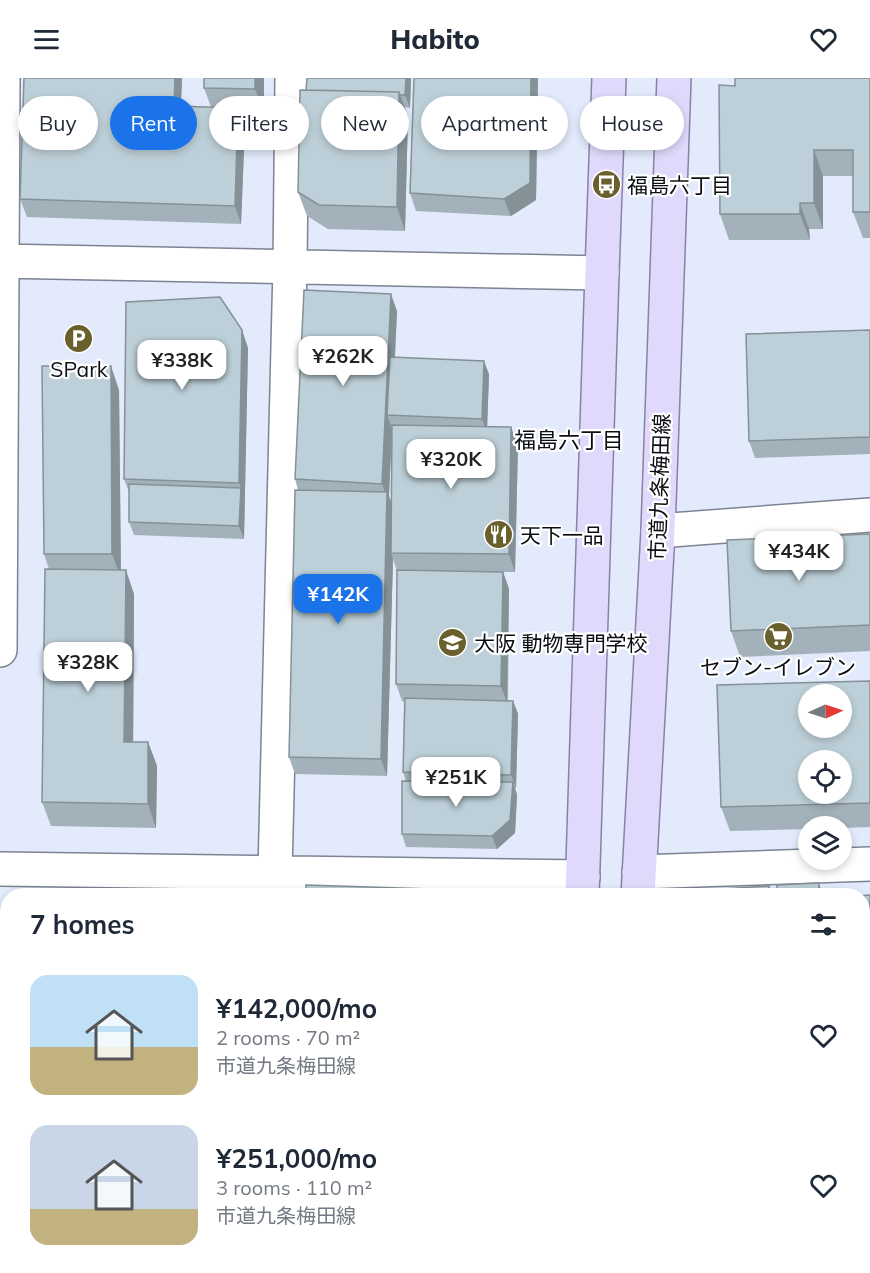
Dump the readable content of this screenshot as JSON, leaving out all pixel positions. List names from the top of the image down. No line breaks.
{"streets":{"main road":["市道九条梅田線"]},"districts":["福島六丁目"],"places":{"bus stop":["福島六丁目"],"parking":["SPark"],"restaurant":["天下一品"],"supermarket":["セブン-イレブン"],"school or university":["大阪 動物専門学校"]},"north":"right","page":{"header":"Habito","chip":["Buy","Rent","Filters","New","Apartment","House"],"price":["¥262K","¥338K","¥320K","¥434K","¥142K","¥328K","¥251K"],"heading":"7 homes","list":[{"name":"¥142,000/mo","note":"2 rooms · 70 m² · 市道九条梅田線"},{"name":"¥251,000/mo","note":"3 rooms · 110 m² · 市道九条梅田線"}]}}
